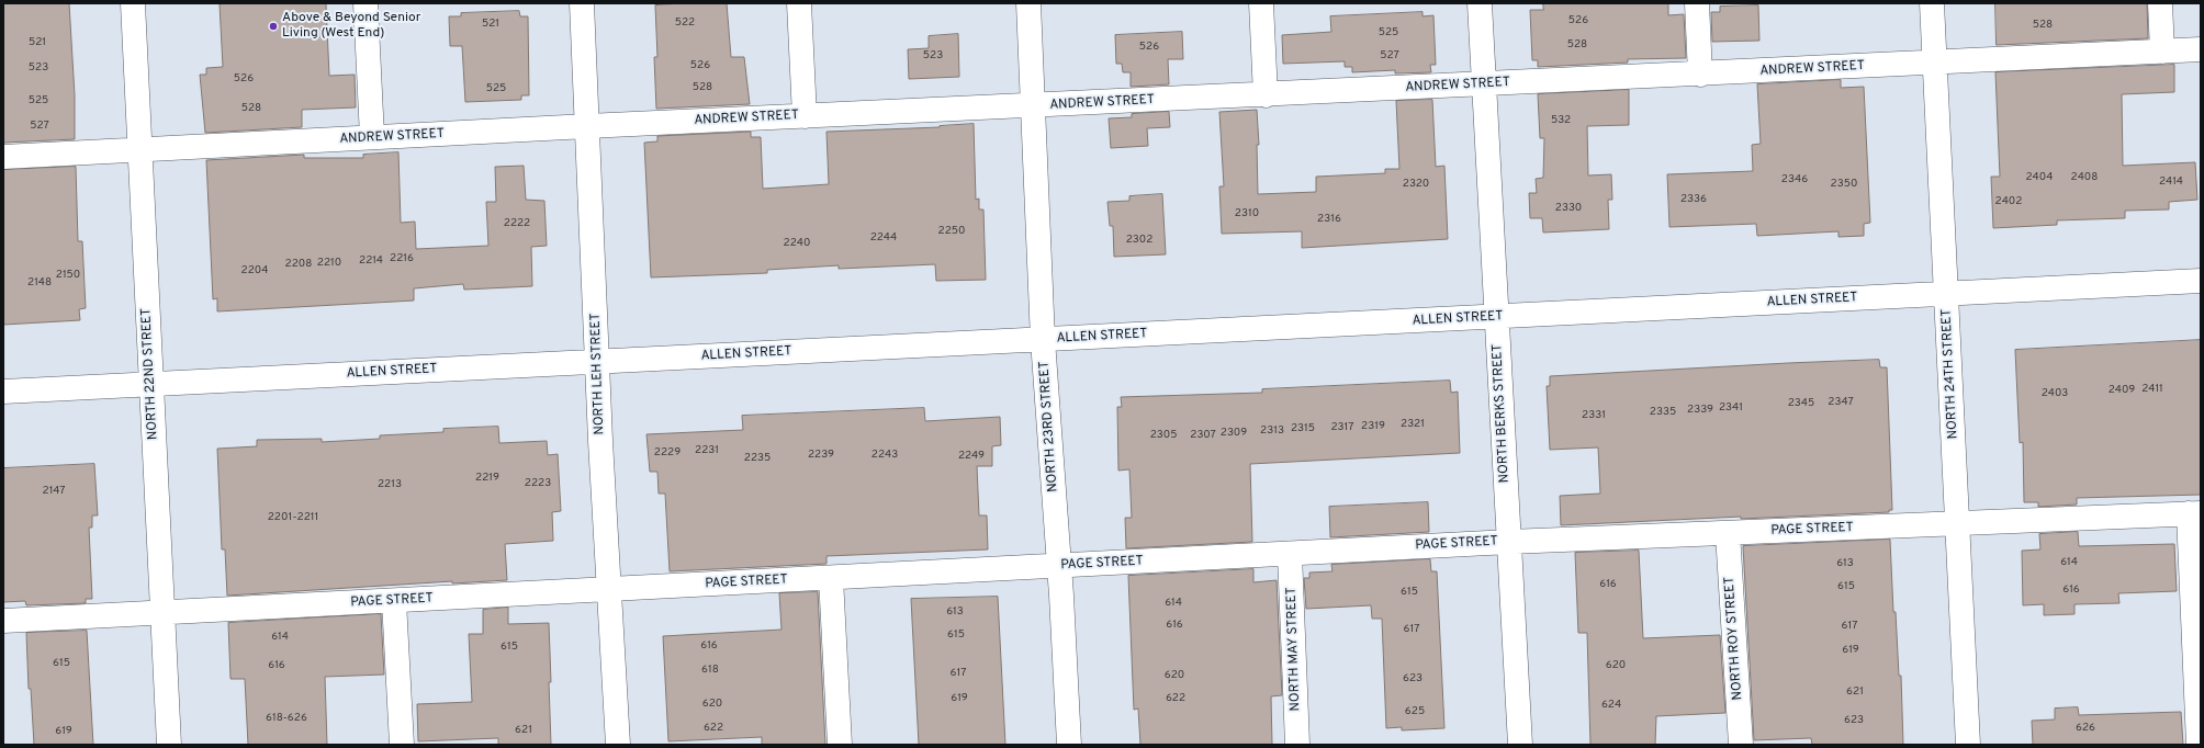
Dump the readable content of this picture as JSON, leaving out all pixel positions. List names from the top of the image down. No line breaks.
{"streets":{"street":["ANDREW STREET","ALLEN STREET","NORTH 22ND STREET","NORTH LEH STREET","NORTH 24TH STREET","NORTH BERKS STREET","NORTH 23RD STREET","PAGE STREET","NORTH ROY STREET","NORTH MAY STREET"]},"crossings":[["ANDREW STREET","NORTH 22ND STREET"],["ANDREW STREET","NORTH LEH STREET"],["ANDREW STREET","NORTH 24TH STREET"],["ANDREW STREET","NORTH BERKS STREET"],["ANDREW STREET","NORTH 23RD STREET"],["ALLEN STREET","NORTH 22ND STREET"],["ALLEN STREET","NORTH LEH STREET"],["ALLEN STREET","NORTH 24TH STREET"],["ALLEN STREET","NORTH BERKS STREET"],["ALLEN STREET","NORTH 23RD STREET"],["NORTH 22ND STREET","PAGE STREET"],["NORTH LEH STREET","PAGE STREET"],["NORTH 24TH STREET","PAGE STREET"],["NORTH BERKS STREET","PAGE STREET"],["NORTH 23RD STREET","PAGE STREET"],["PAGE STREET","NORTH ROY STREET"],["PAGE STREET","NORTH MAY STREET"]],"places":["Above & Beyond Senior Living (West End)"],"house_numbers":["526","522","521","528","525","521","528","526","523","527","526","523","526","528","525","525","528","532","527","2404","2408","2346","2414","2320","2350","2336","2402","2330","2310","2316","2222","2250","2244","2302","2240","2216","2214","2210","2208","2204","2150","2148","2411","2409","2403","2347","2345","2341","2339","2335","2331","2321","2319","2317","2315","2313","2309","2305","2307","2231","2229","2239","2243","2249","2235","2219","2223","2213","2147","2201-2211","614","613","616","615","616","615","614","613","616","617","617","615","614","616","615","619","615","616","620","618","617","620","623","621","619","622","620","624","625","618-626","623","622","626","621","619"]}
